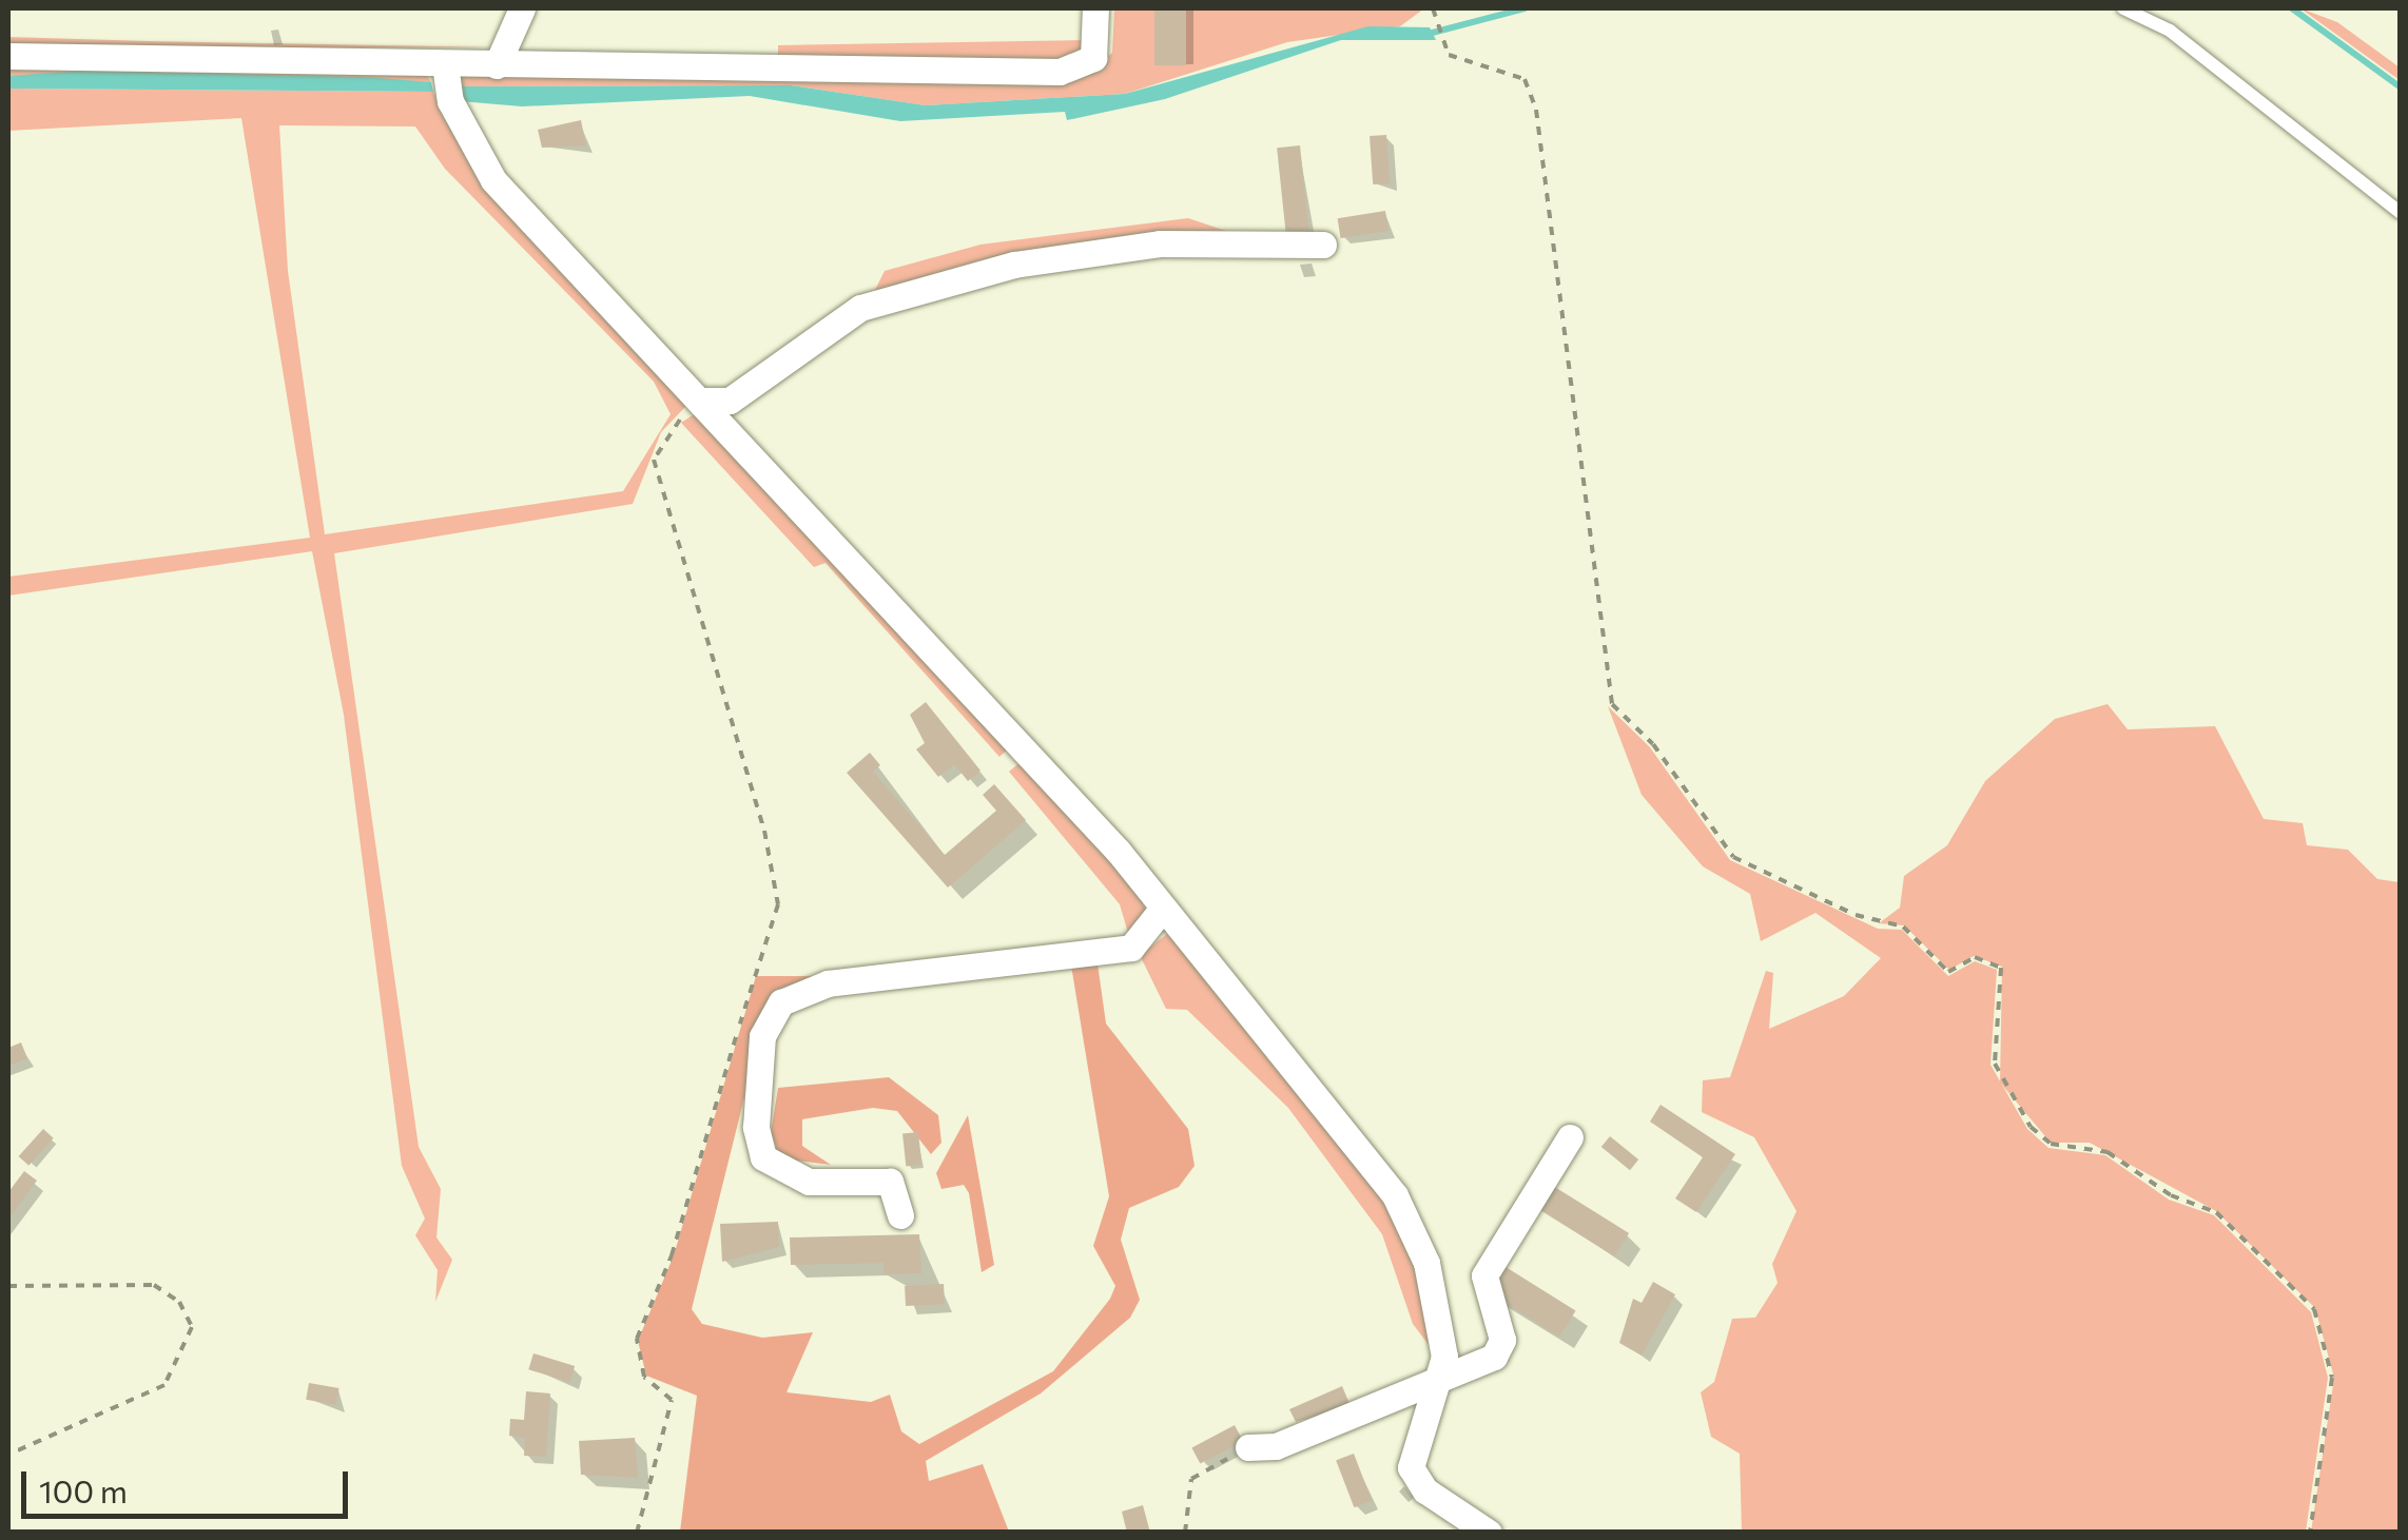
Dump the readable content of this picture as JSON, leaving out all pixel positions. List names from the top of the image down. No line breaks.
{"scale_bar":"100 m"}
